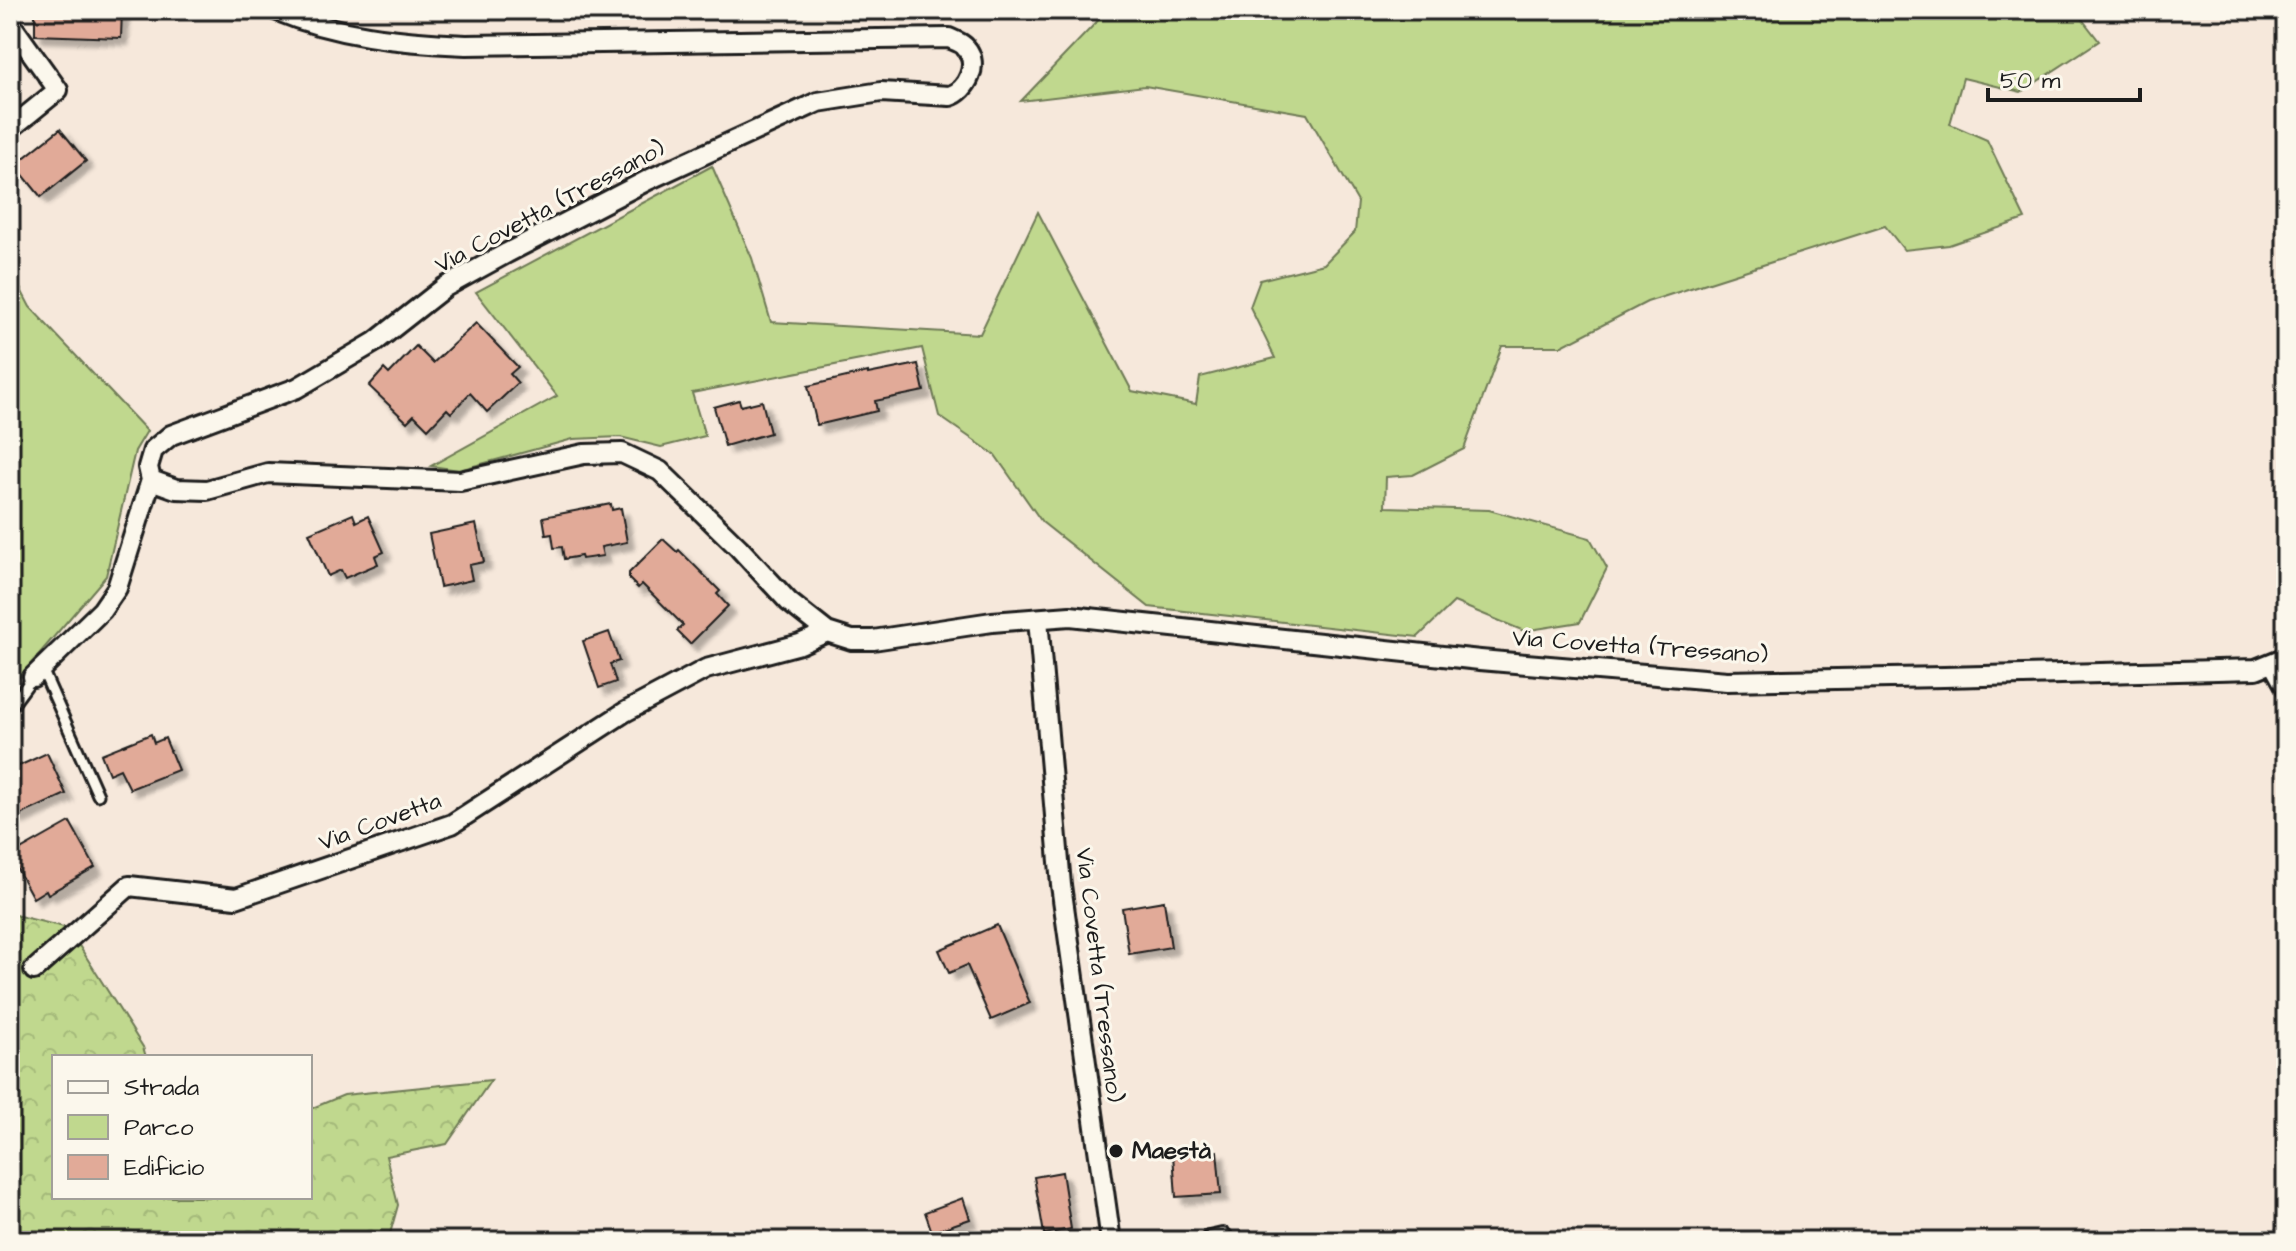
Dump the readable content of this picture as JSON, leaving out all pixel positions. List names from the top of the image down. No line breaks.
{"streets":{"street":["Via Covetta (Tressano)","Via Covetta"]},"crossings":[["Via Covetta (Tressano)","Via Covetta"]],"places":["Maestà"],"legend":["Strada","Parco","Edificio"],"scale_bar":"50 m"}
